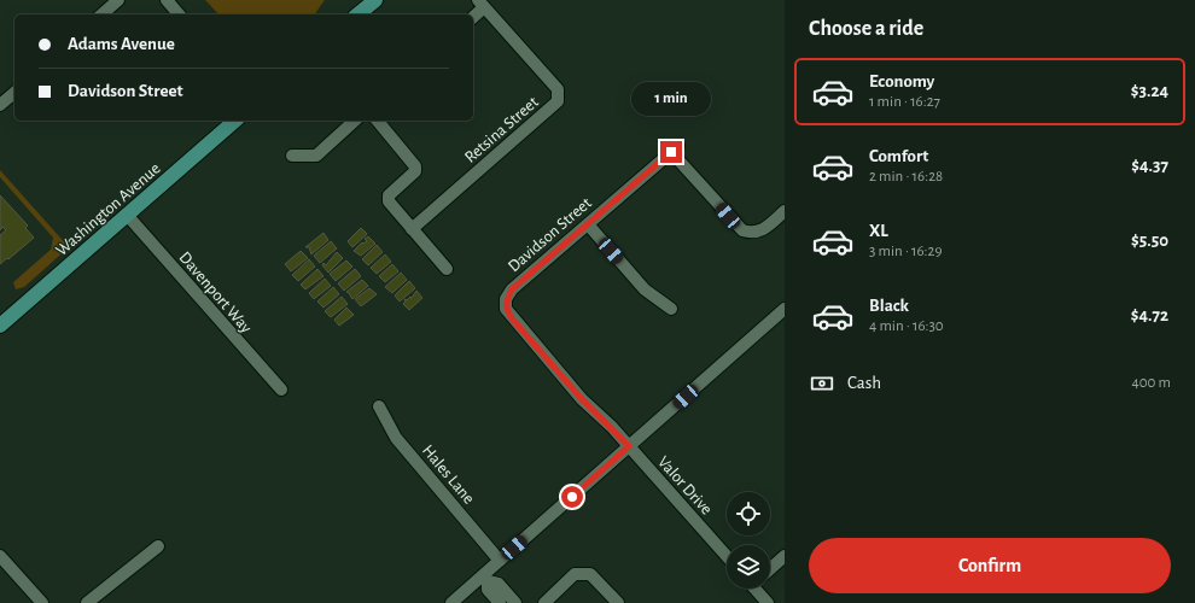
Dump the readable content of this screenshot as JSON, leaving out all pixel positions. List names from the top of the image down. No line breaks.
{"streets":{"main road":["Washington Avenue"],"street":["Retsina Street","Davidson Street","Davenport Way","Hales Lane","Valor Drive"]},"crossings":[["Washington Avenue","Davenport Way"],["Davidson Street","Valor Drive"]],"page":{"heading":"Choose a ride","banner":["Adams Avenue","Davidson Street"],"list":[{"name":"Economy","note":"1 min · 16:27","value":"$3.24"},{"name":"Comfort","note":"2 min · 16:28","value":"$4.37"},{"name":"XL","note":"3 min · 16:29","value":"$5.50"},{"name":"Black","note":"4 min · 16:30","value":"$4.72"}],"bubble":"1 min","pay":["Cash","400 m"],"buttons":"Confirm"}}
